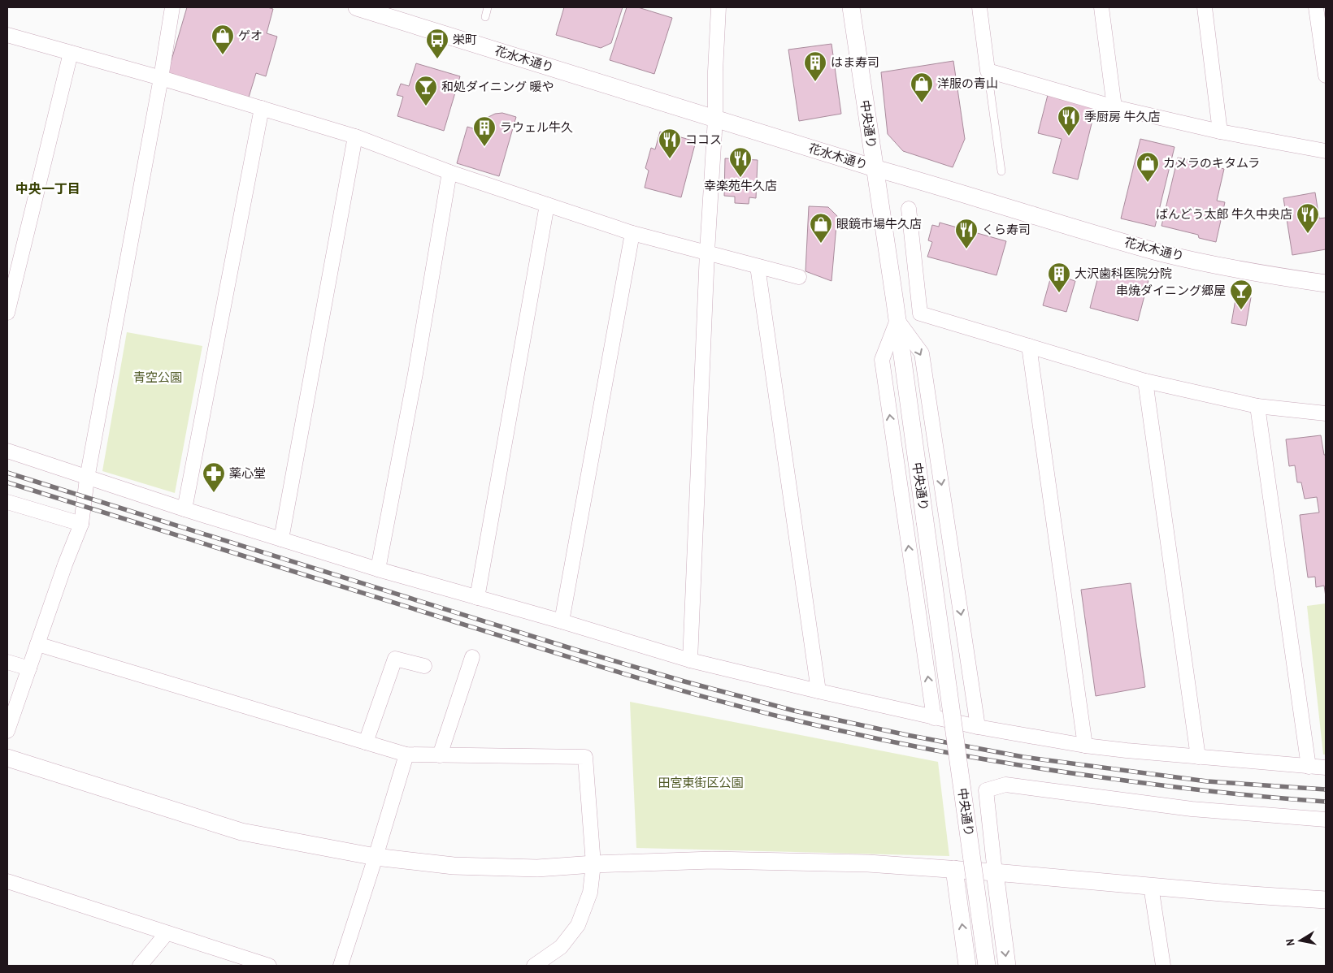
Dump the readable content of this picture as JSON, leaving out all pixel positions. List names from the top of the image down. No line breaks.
{"streets":{"street":["花水木通り","中央通り"]},"crossings":[["花水木通り","中央通り"]],"districts":["中央一丁目"],"parks":["青空公園","田宮東街区公園"],"places":{"shop":["ゲオ","洋服の青山","カメラのキタムラ","眼鏡市場牛久店"],"bus stop":["栄町"],"building":["はま寿司","ラウェル牛久","大沢歯科医院分院"],"bar":["和処ダイニング 暖や","串焼ダイニング郷屋"],"restaurant":["季厨房 牛久店","ココス","幸楽苑牛久店","ばんどう太郎 牛久中央店","くら寿司"],"pharmacy":["薬心堂"]},"north":"left"}
